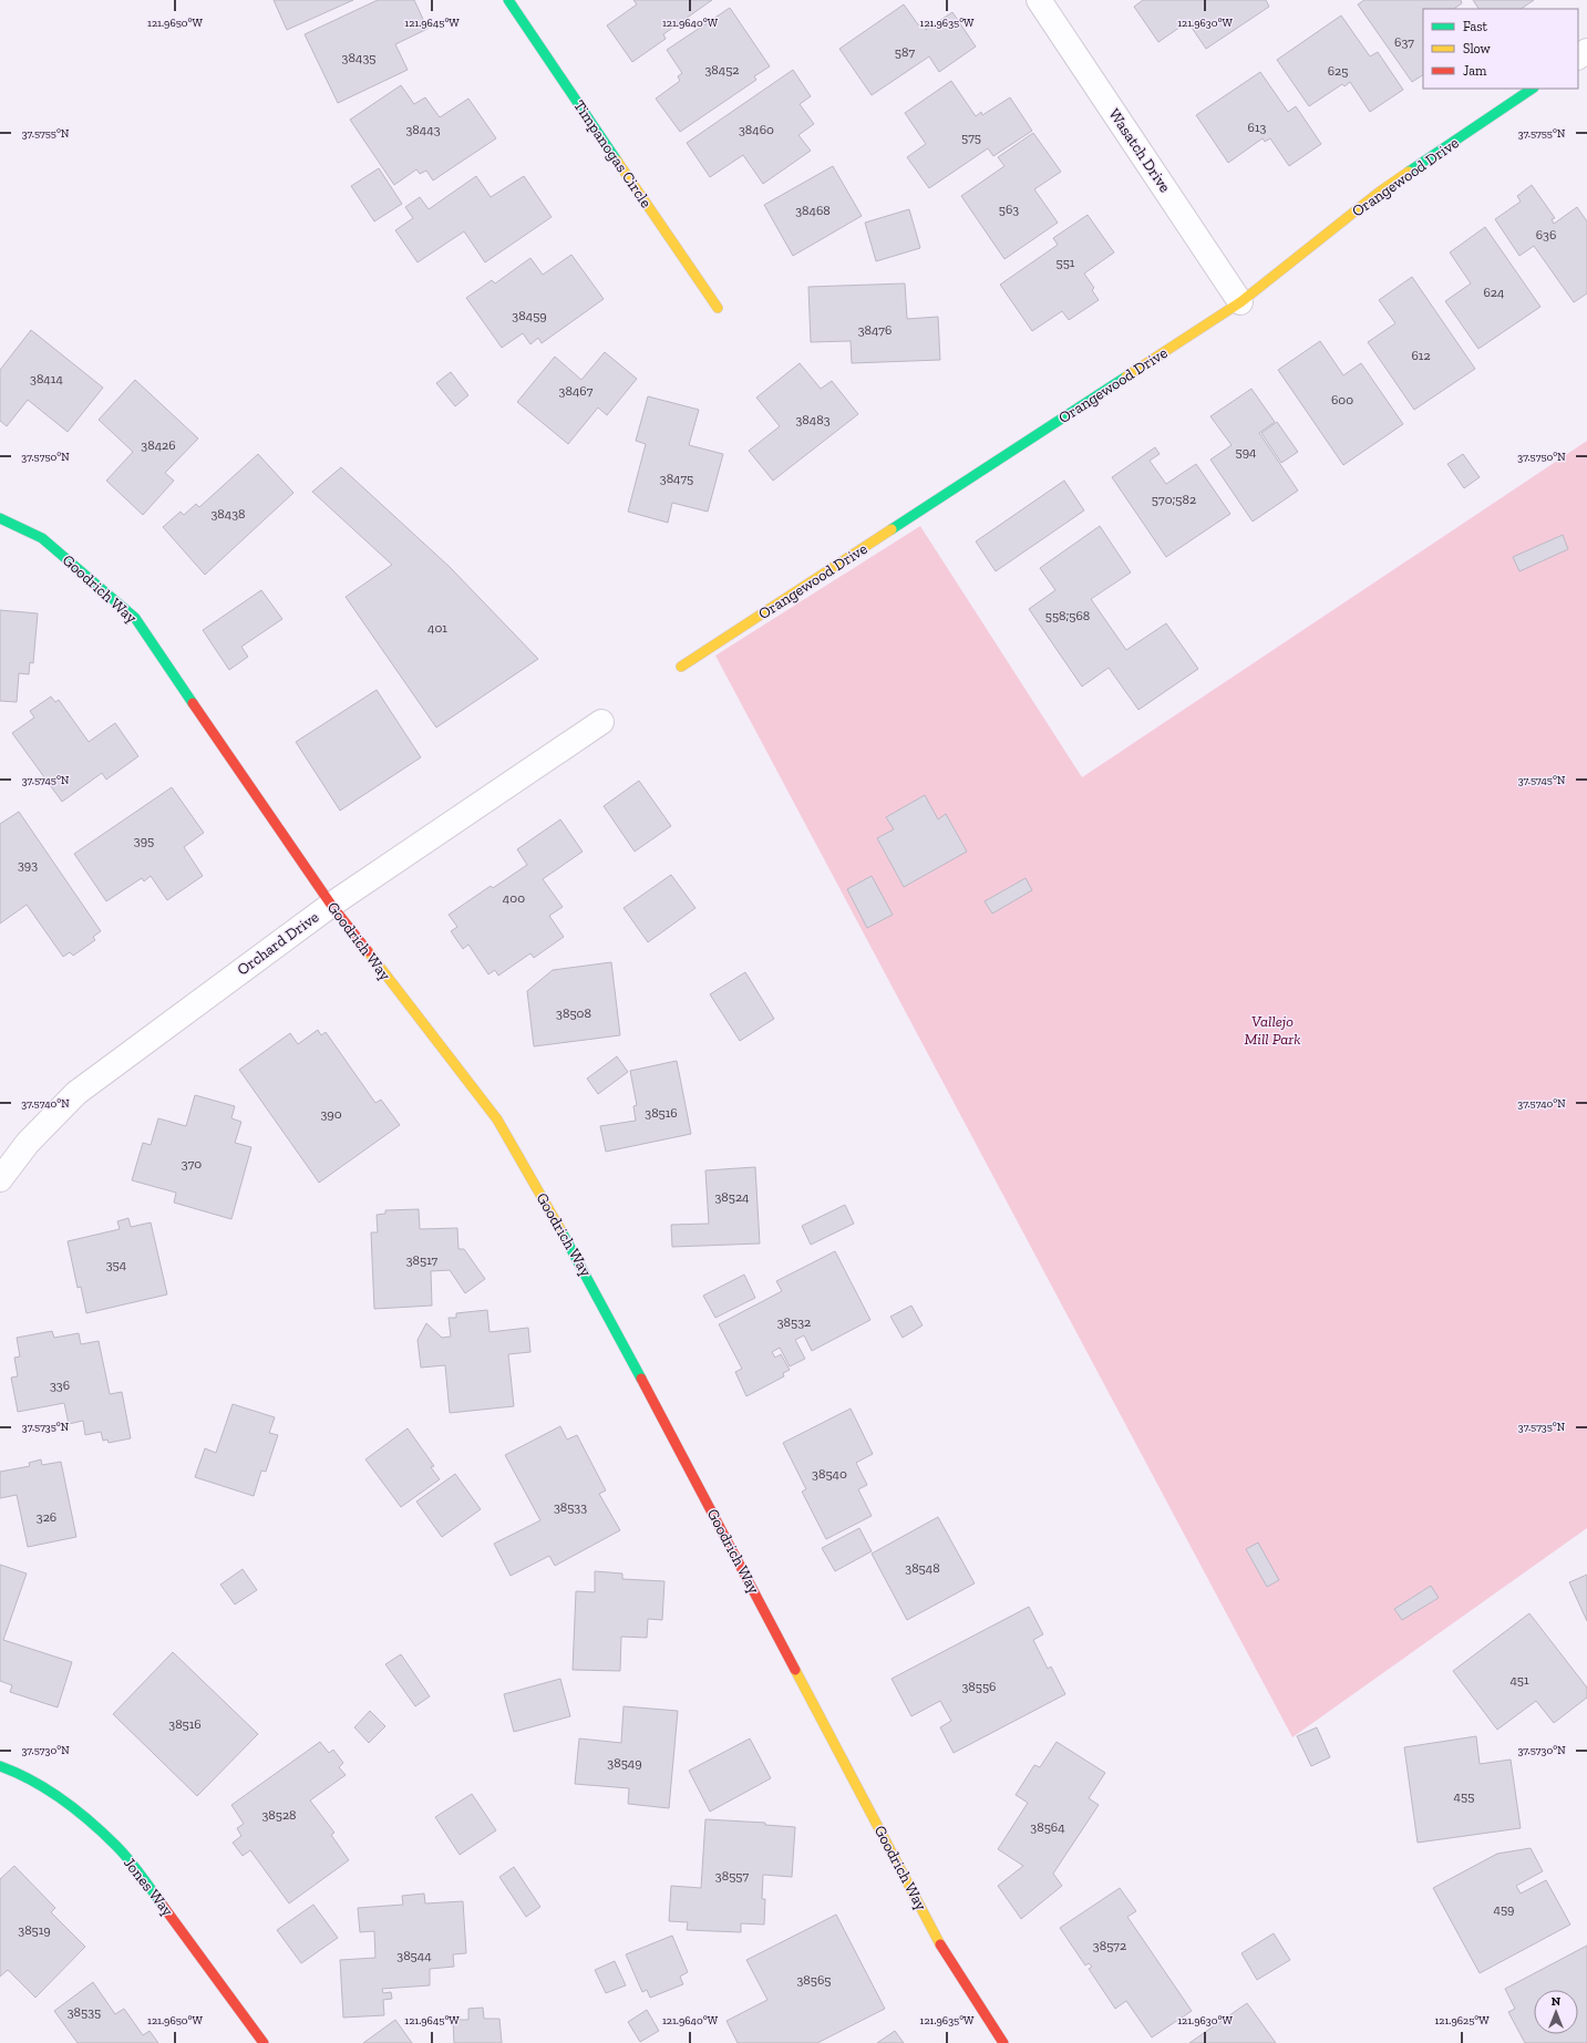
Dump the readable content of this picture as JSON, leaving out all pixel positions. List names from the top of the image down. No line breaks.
{"streets":{"street":["Wasatch Drive","Timpanogas Circle","Orangewood Drive","Goodrich Way","Orchard Drive","Jones Way"]},"crossings":[["Wasatch Drive","Orangewood Drive"],["Goodrich Way","Orchard Drive"]],"parks":["Vallejo Mill Park"],"house_numbers":["637","587","38435","38452","625","613","38443","38460","575","563","38468","636","551","624","38459","38476","612","38414","38467","600","38483","38426","594","38475","570;582","38438","558;568","401","395","393","400","38508","38516","390","370","38524","38517","354","38532","336","38540","38533","326","38548","451","38556","38516","38549","455","38528","38564","38557","459","38519","38572","38544","38565","38535"],"legend":["Fast","Slow","Jam"],"north":"top","coordinates":["121.9650°W","121.9645°W","121.9640°W","121.9635°W","121.9630°W","37.5755°N","37.5750°N","37.5745°N","37.5740°N","37.5735°N","37.5730°N","121.9625°W"]}
